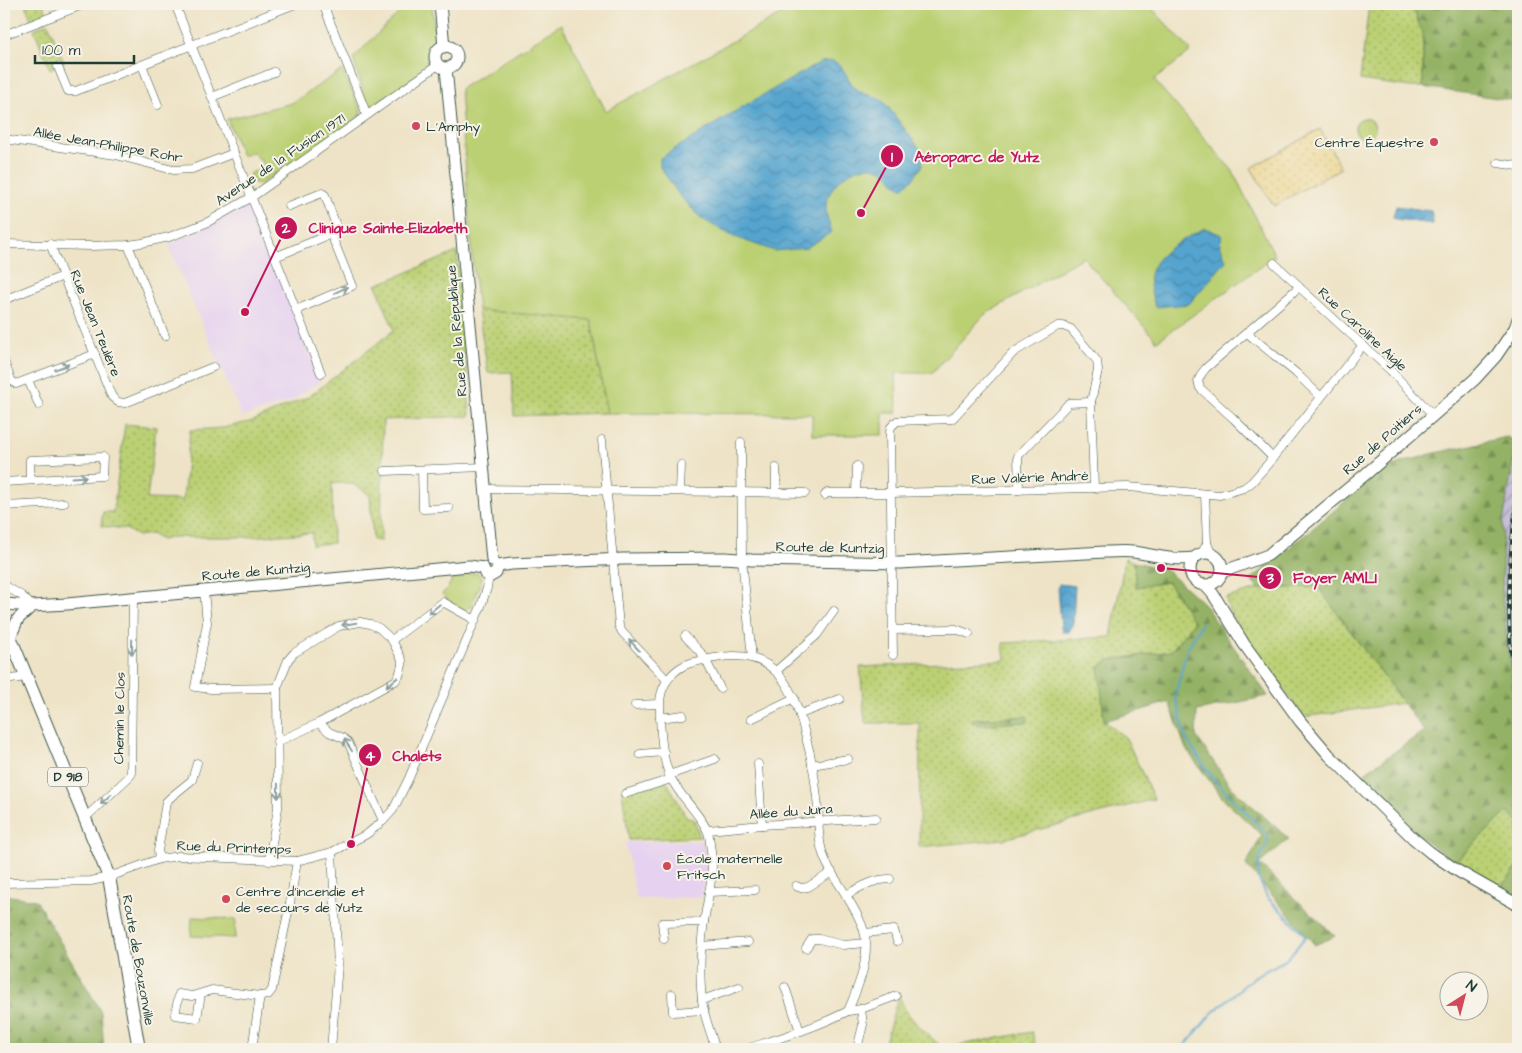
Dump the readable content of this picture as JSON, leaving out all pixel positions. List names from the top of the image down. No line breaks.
{"streets":{"main road":["D 918","Route de Bouzonville"],"street":["Allée Jean-Philippe Rohr","Avenue de la Fusion 1971","Rue Jean Teulère","Rue Caroline Aigle","Rue de la République","Rue de Poitiers","Rue Valérie André","Route de Kuntzig","Chemin le Clos","Allée du Jura","Rue du Printemps"]},"crossings":[["Avenue de la Fusion 1971","Rue Jean Teulère"],["Avenue de la Fusion 1971","Rue de la République"],["Rue Caroline Aigle","Rue de Poitiers"],["Rue Caroline Aigle","Rue Valérie André"],["Rue de la République","Route de Kuntzig"],["Rue de la République","Rue du Printemps"],["Rue de Poitiers","Route de Kuntzig"],["Route de Kuntzig","Chemin le Clos"],["Route de Kuntzig","D 918"],["Route de Kuntzig","Rue du Printemps"],["Chemin le Clos","D 918"],["D 918","Rue du Printemps"],["D 918","Route de Bouzonville"],["Rue du Printemps","Route de Bouzonville"]],"places":["L'Amphy","Centre Équestre","Aéroparc de Yutz","Clinique Sainte-Elizabeth","Foyer AMLI","Chalets","École maternelle Fritsch","Centre d’incendie et de secours de Yutz"],"scale_bar":"100 m","north":"top right"}
